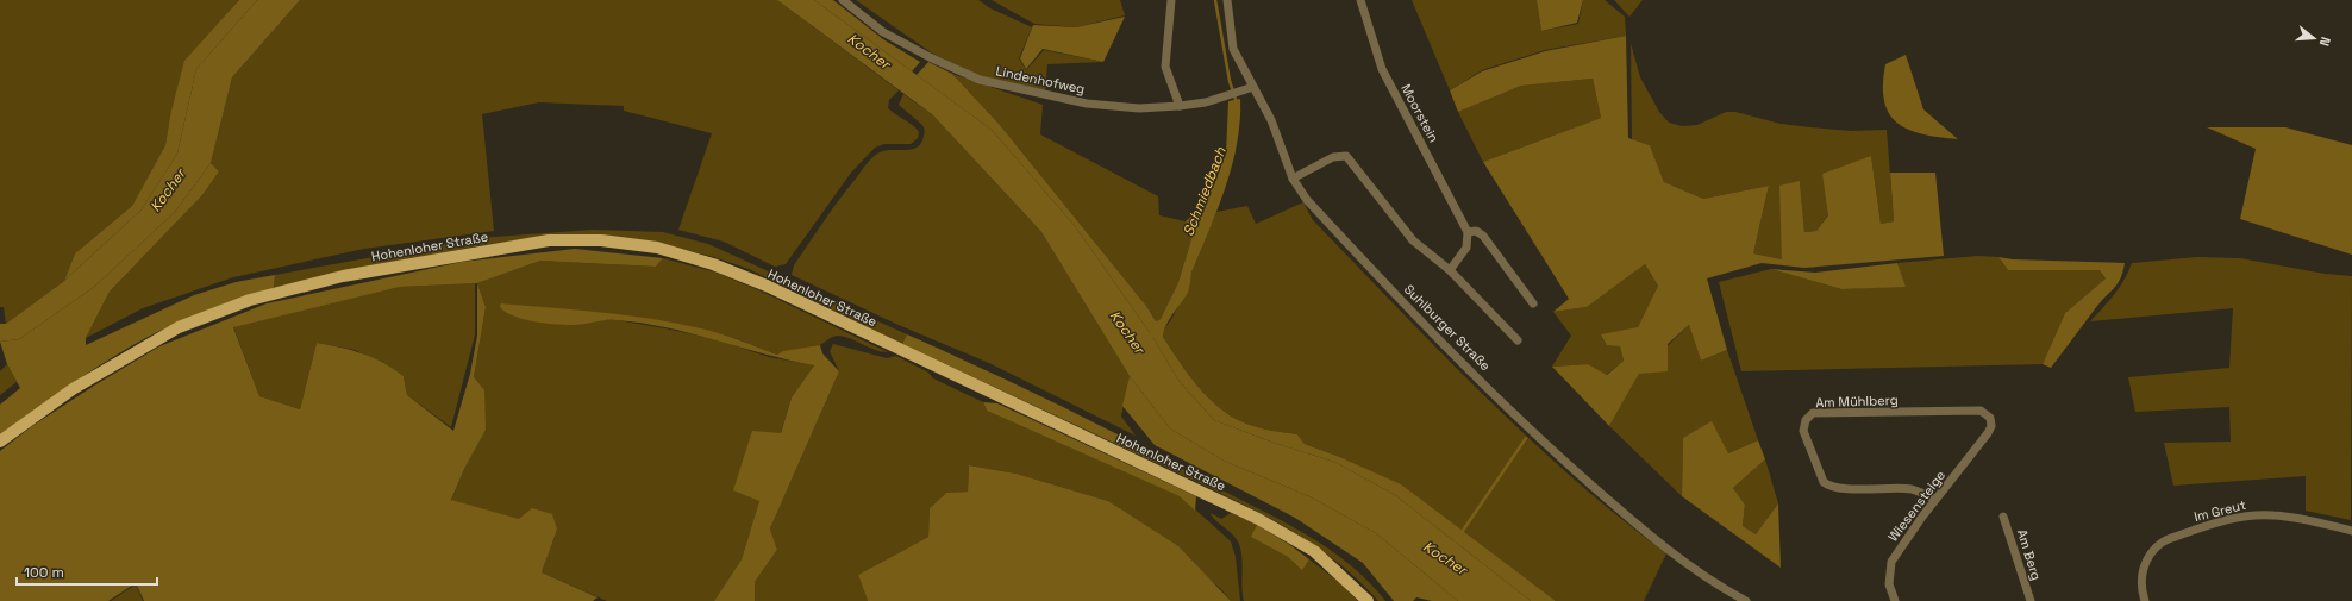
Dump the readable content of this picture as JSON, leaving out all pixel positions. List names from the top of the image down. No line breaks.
{"streets":{"main road":["Hohenloher Straße"],"street":["Lindenhofweg","Moorstein","Suhlburger Straße","Am Mühlberg","Wiesensteige","Im Greut","Am Berg"]},"crossings":[["Lindenhofweg","Suhlburger Straße"],["Am Mühlberg","Wiesensteige"]],"water":["Kocher","Schmiedbach"],"scale_bar":"100 m","north":"right"}
